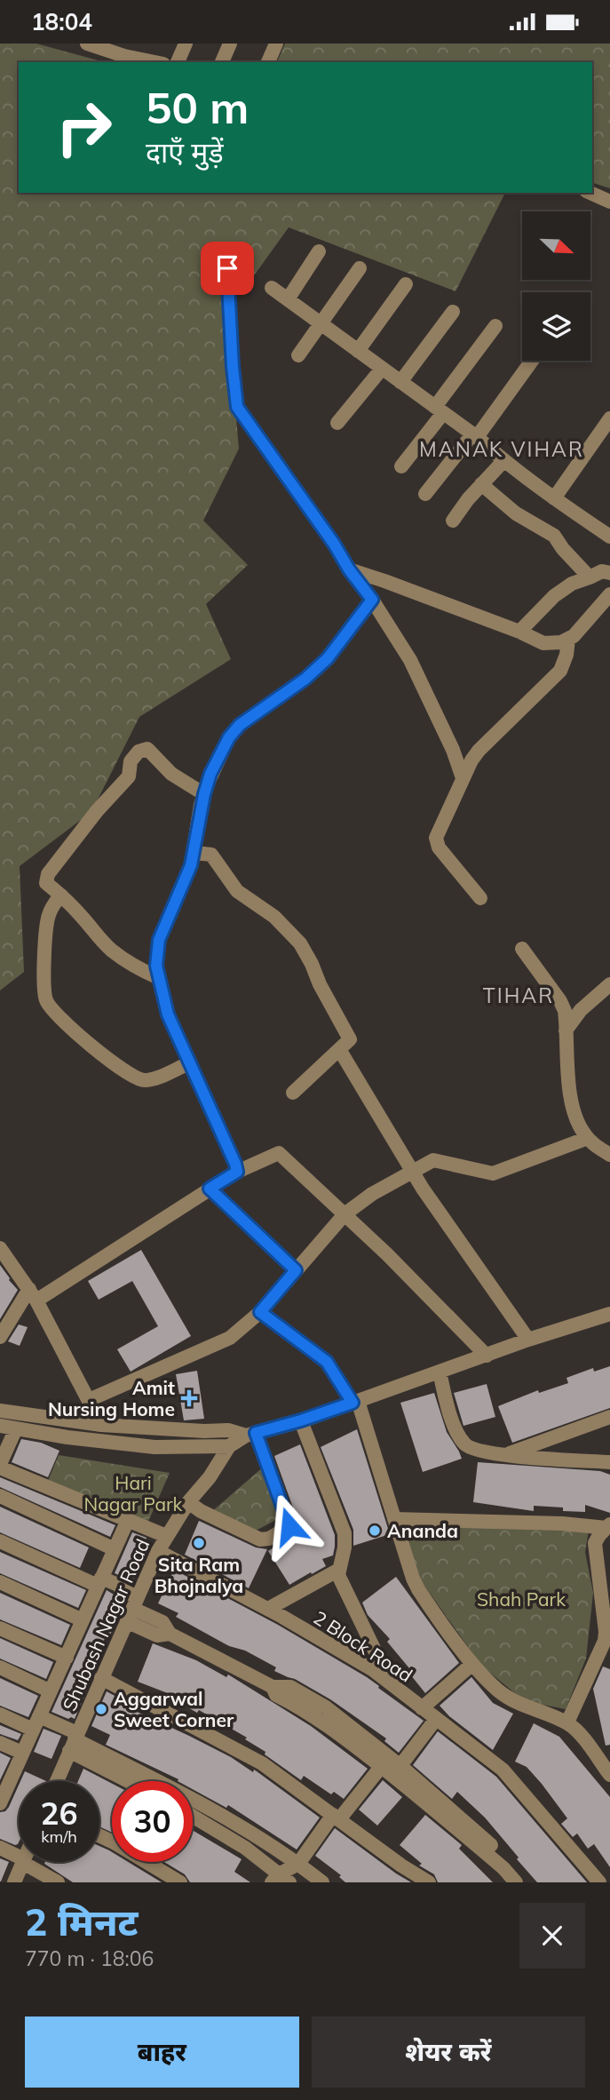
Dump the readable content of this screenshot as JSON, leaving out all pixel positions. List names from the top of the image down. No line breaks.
{"streets":{"street":["Shubash Nagar Road","2 Block Road"]},"crossings":[["Shubash Nagar Road","2 Block Road"]],"districts":["MANAK VIHAR","TIHAR"],"parks":["Hari Nagar Park","Shah Park"],"places":{"health":["Amit Nursing Home"],"other":["Ananda","Sita Ram Bhojnalya","Aggarwal Sweet Corner"]},"north":"bottom right","page":{"status":"18:04","turn":["50 m","दाएँ मुड़ें"],"speed":"26 km/h","limit":"30","heading":["2 मिनट","770 m · 18:06"],"buttons":["बाहर","शेयर करें"]}}
